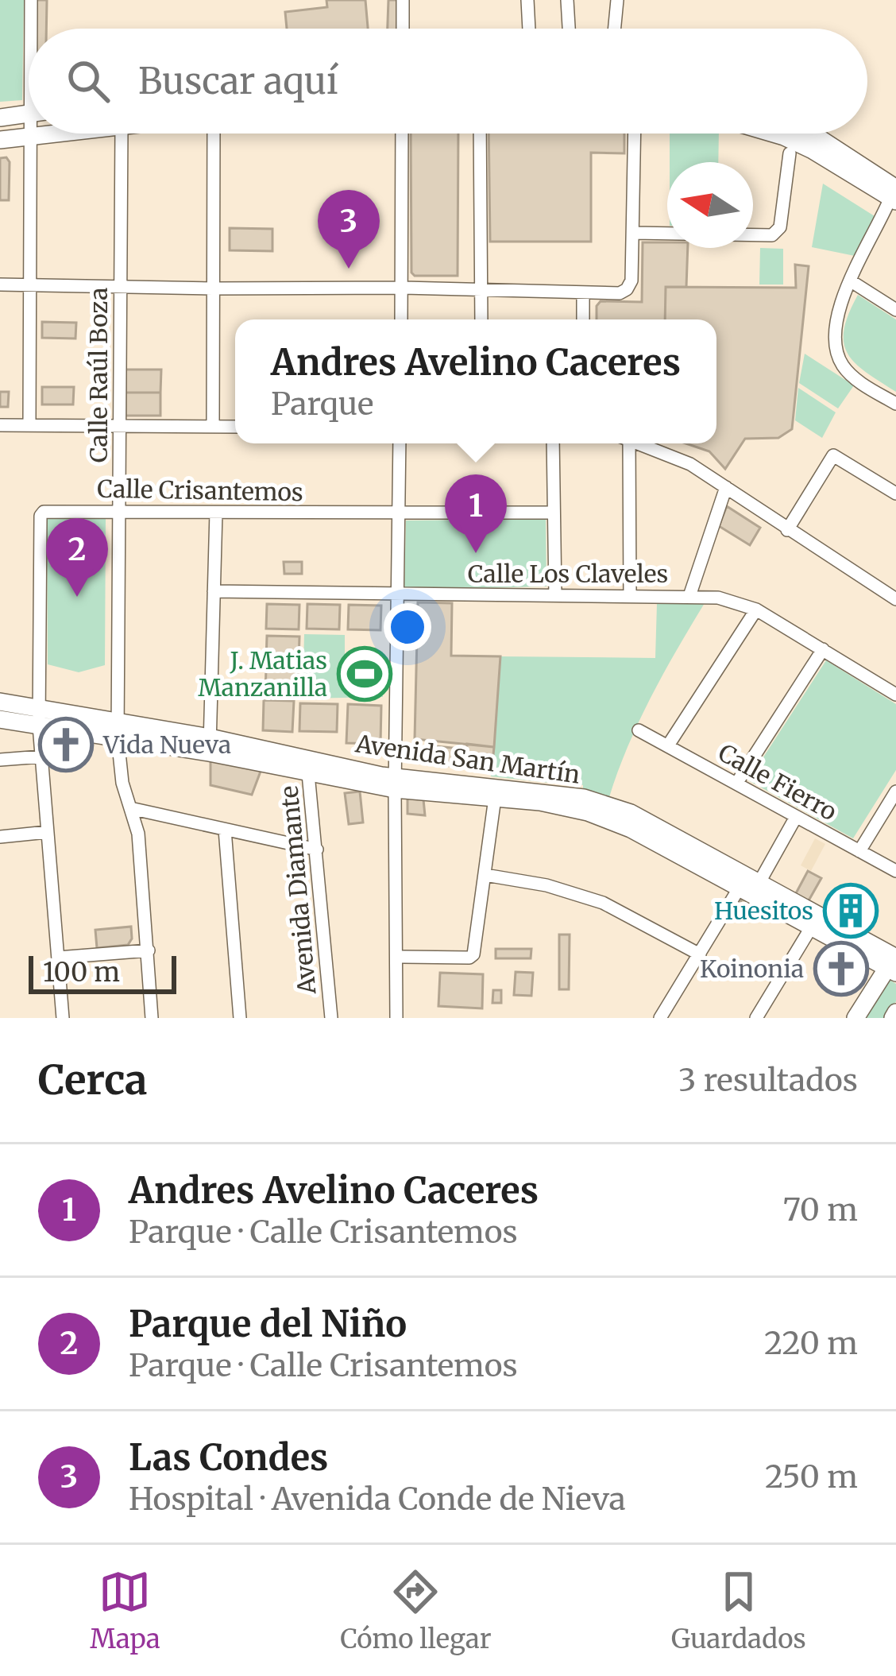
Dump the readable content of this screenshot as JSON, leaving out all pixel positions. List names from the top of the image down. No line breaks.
{"streets":{"main road":["Avenida San Martín"],"street":["Calle Raúl Boza","Calle Crisantemos","Calle Los Claveles","Calle Fierro","Avenida Diamante"]},"crossings":[["Calle Raúl Boza","Calle Crisantemos"],["Calle Raúl Boza","Avenida San Martín"],["Calle Crisantemos","Avenida San Martín"],["Avenida San Martín","Avenida Diamante"]],"places":{"sports":["J. Matias Manzanilla"],"church":["Vida Nueva","Koinonia"],"building":["Huesitos"]},"scale_bar":"100 m","north":"left","page":{"search":"Buscar aquí","pins":["3","1","2"],"popup":["Andres Avelino Caceres","Parque"],"scale":"100 m","heading":["Cerca","3 resultados"],"list":[{"mark":"1","name":"Andres Avelino Caceres","note":"Parque · Calle Crisantemos","value":"70 m"},{"mark":"2","name":"Parque del Niño","note":"Parque · Calle Crisantemos","value":"220 m"},{"mark":"3","name":"Las Condes","note":"Hospital · Avenida Conde de Nieva","value":"250 m"}],"nav":["Mapa","Cómo llegar","Guardados"]}}
